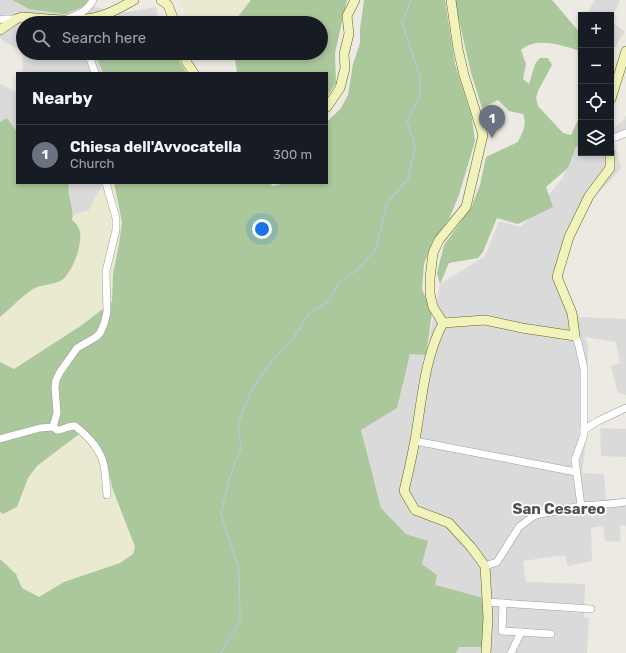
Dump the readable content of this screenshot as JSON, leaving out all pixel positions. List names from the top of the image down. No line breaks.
{"districts":["San Cesareo"],"page":{"map_buttons":["+","−"],"search":"Search here","heading":"Nearby","pins":"1","list":[{"mark":"1","name":"Chiesa dell'Avvocatella","note":"Church","value":"300 m"}]}}
